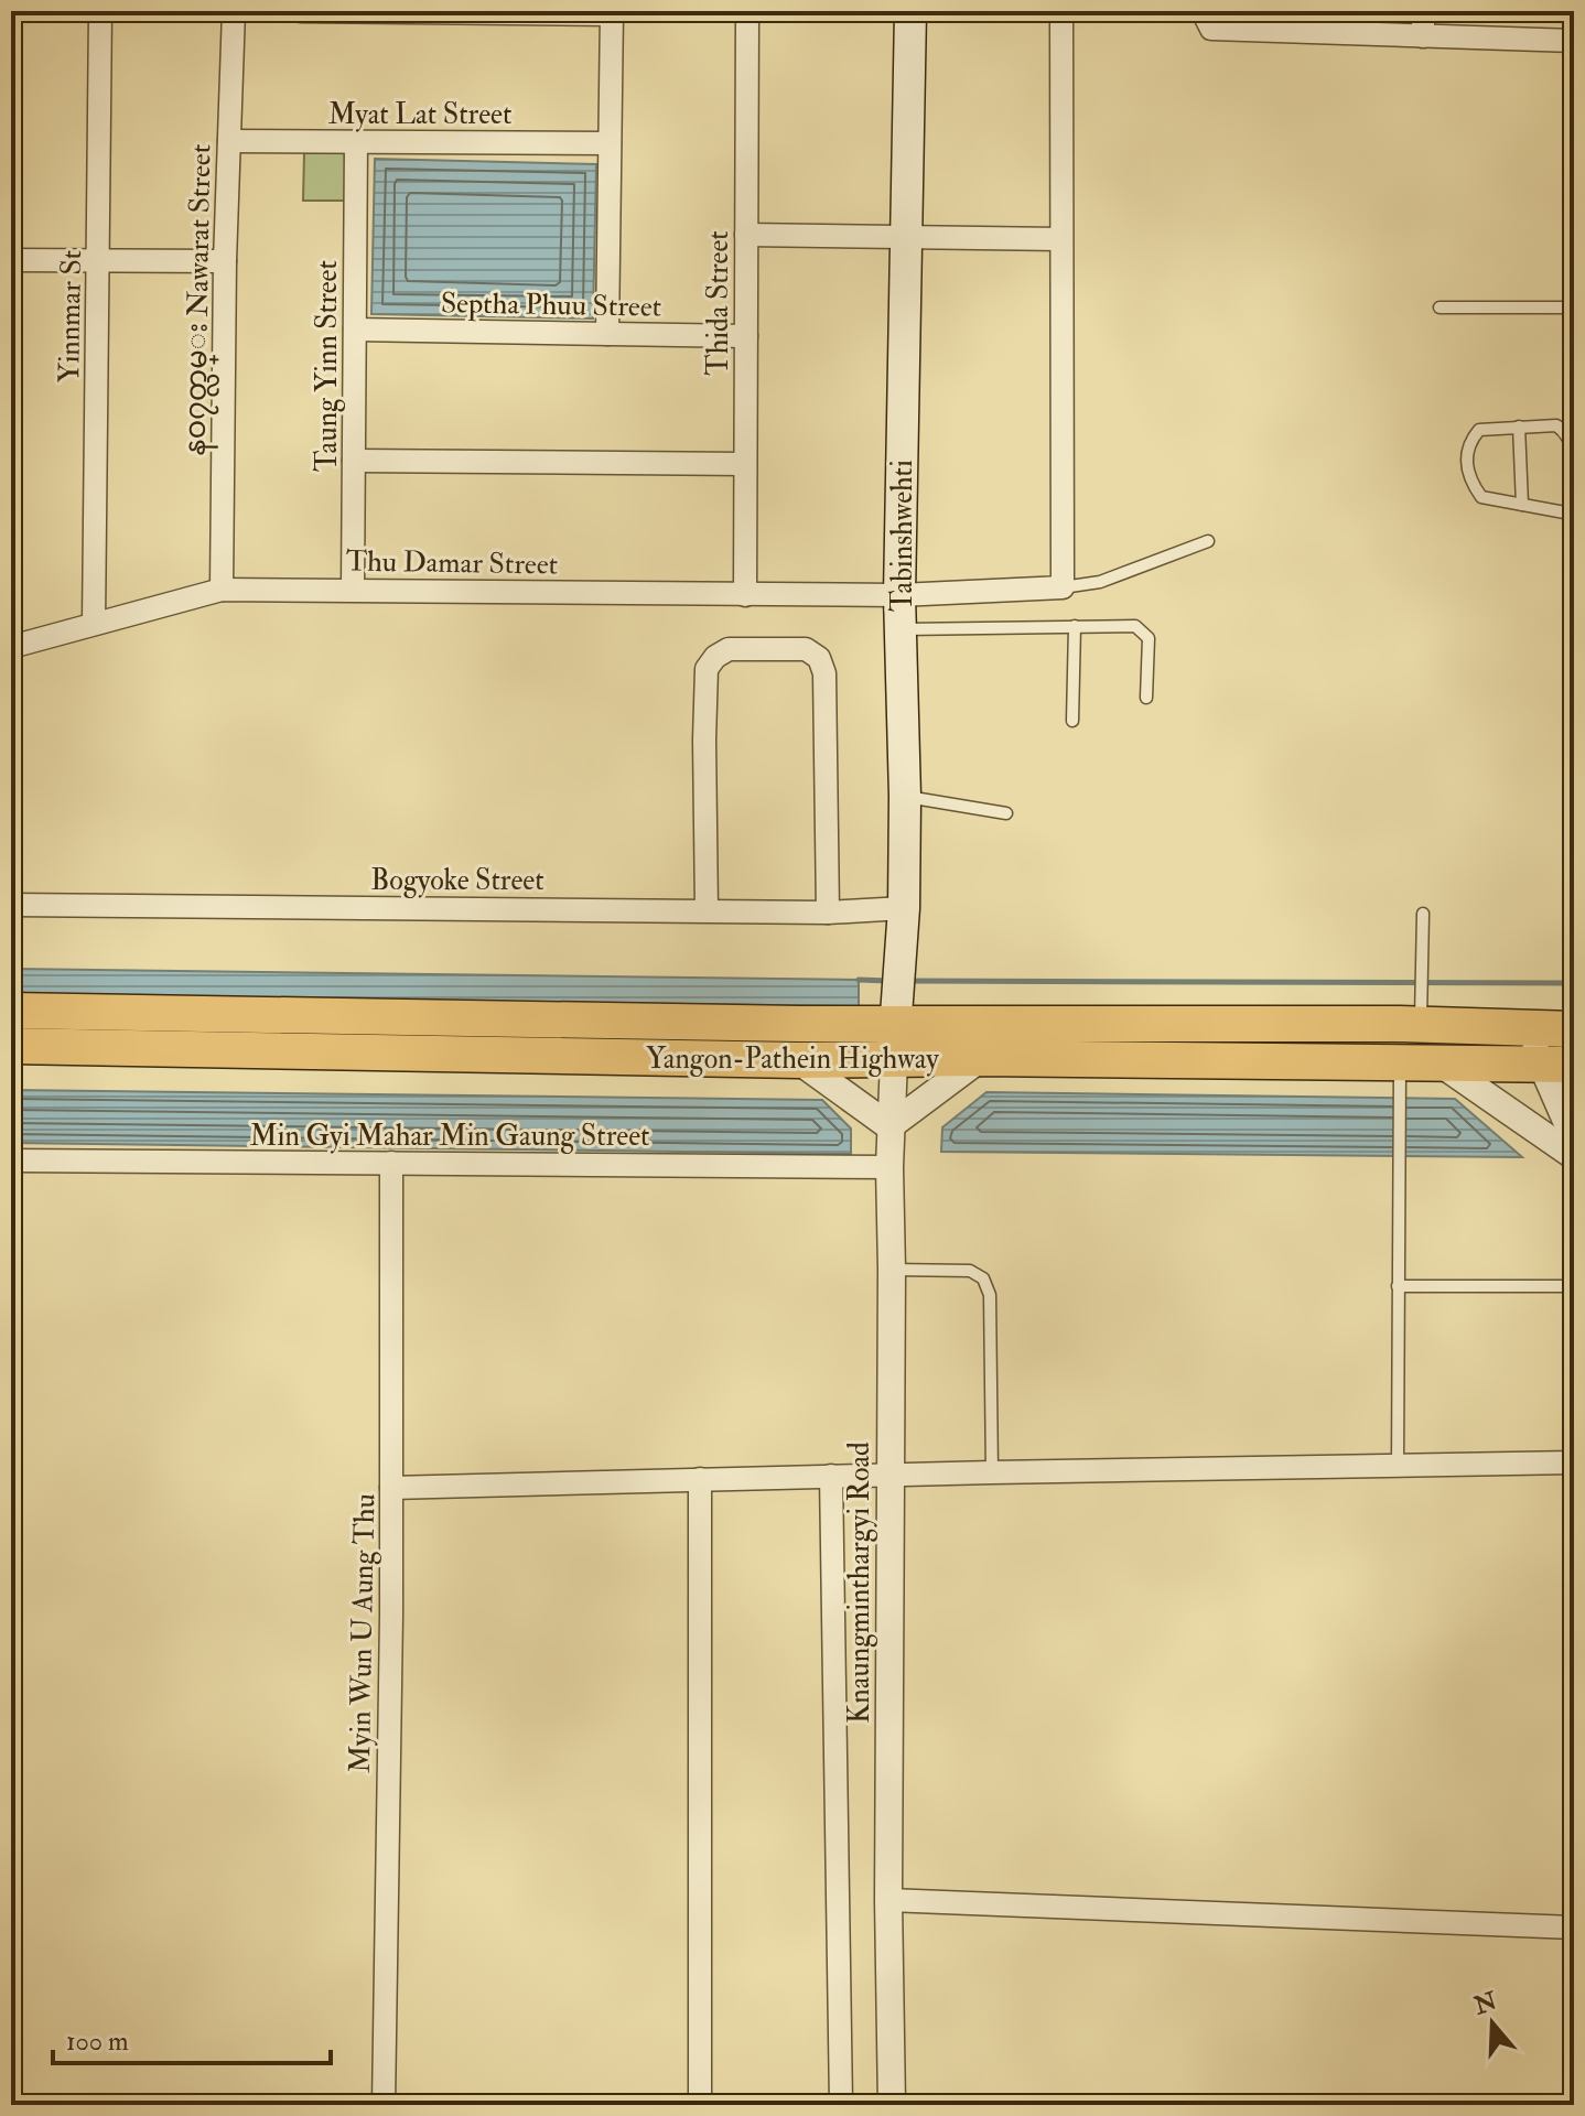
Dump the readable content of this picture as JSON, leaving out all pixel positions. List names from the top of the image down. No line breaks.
{"streets":{"main road":["Tabinshwehti","Yangon-Pathein Highway"],"street":["Myat Lat Street","နဝ၇တ္လမ္း Nawarat Street","Thida Street","Septha Phuu Street","Yinnmar St","Taung Yinn Street","Thu Damar Street","Bogyoke Street","Min Gyi Mahar Min Gaung Street","Knaungminthargyi Road","Myin Wun U Aung Thu"]},"crossings":[["Myat Lat Street","နဝ၇တ္လမ္း Nawarat Street"],["Myat Lat Street","Taung Yinn Street"],["နဝ၇တ္လမ္း Nawarat Street","Thu Damar Street"],["Thida Street","Septha Phuu Street"],["Thida Street","Thu Damar Street"],["Septha Phuu Street","Taung Yinn Street"],["Yinnmar St","Thu Damar Street"],["Taung Yinn Street","Thu Damar Street"],["Tabinshwehti","Thu Damar Street"],["Tabinshwehti","Bogyoke Street"],["Tabinshwehti","Yangon-Pathein Highway"],["Tabinshwehti","Knaungminthargyi Road"],["Yangon-Pathein Highway","Knaungminthargyi Road"],["Min Gyi Mahar Min Gaung Street","Knaungminthargyi Road"],["Min Gyi Mahar Min Gaung Street","Myin Wun U Aung Thu"]],"scale_bar":"100 m","north":"top"}
